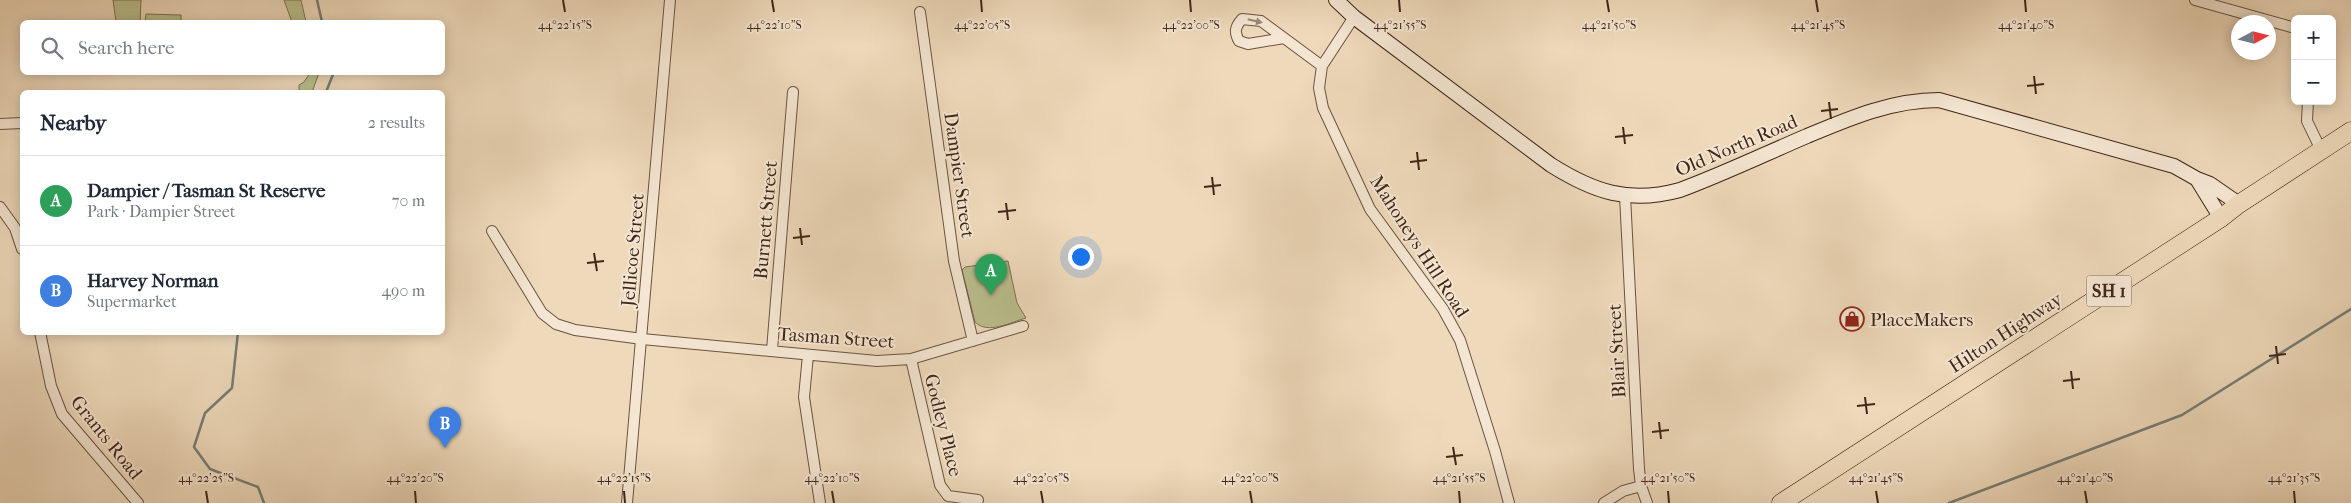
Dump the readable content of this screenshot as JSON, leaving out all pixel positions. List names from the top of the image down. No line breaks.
{"streets":{"highway":["SH 1","Hilton Highway"],"street":["Old North Road","Dampier Street","Burnett Street","Mahoneys Hill Road","Jellicoe Street","Tasman Street","Blair Street","Godley Place","Grants Road"]},"crossings":[["Old North Road","Mahoneys Hill Road"],["Old North Road","Hilton Highway"],["Old North Road","Blair Street"],["Dampier Street","Tasman Street"],["Burnett Street","Tasman Street"],["Jellicoe Street","Tasman Street"],["Tasman Street","Godley Place"]],"places":{"shop":["PlaceMakers"]},"north":"right","page":{"map_buttons":["+","−"],"search":"Search here","heading":["Nearby","2 results"],"list":[{"mark":"A","name":"Dampier / Tasman St Reserve","note":"Park · Dampier Street","value":"70 m"},{"mark":"B","name":"Harvey Norman","note":"Supermarket","value":"490 m"}],"pins":["A","B"]},"coordinates":["44°22'15\"S","44°22'10\"S","44°22'05\"S","44°22'00\"S","44°21'55\"S","44°21'50\"S","44°21'45\"S","44°21'40\"S","44°22'25\"S","44°22'20\"S","44°21'35\"S"]}
